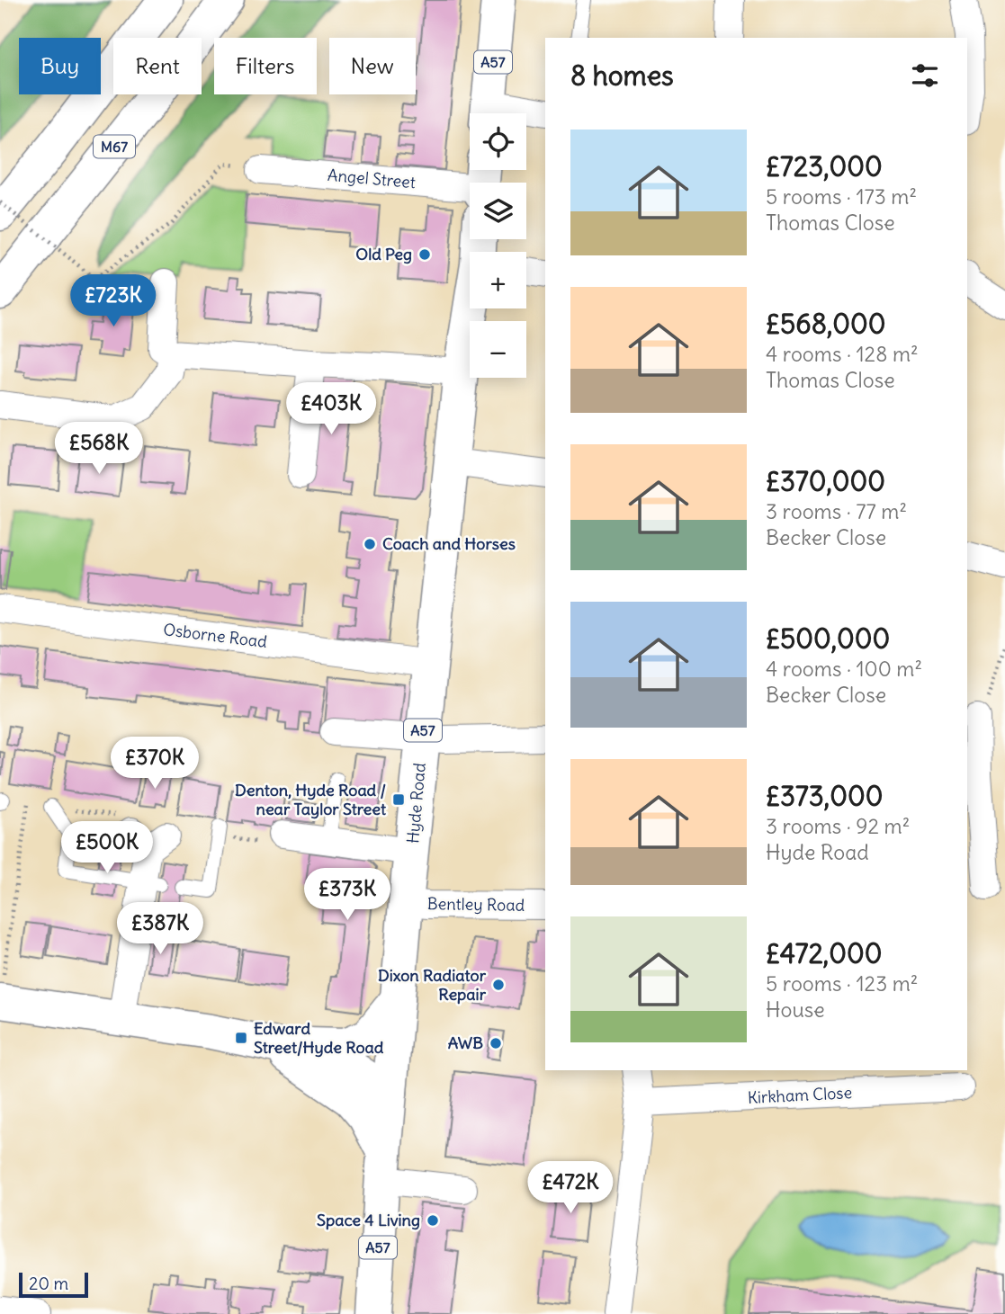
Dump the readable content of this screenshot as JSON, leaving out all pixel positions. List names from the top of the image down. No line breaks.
{"streets":{"main road":["A57","M67","Hyde Road"],"street":["Angel Street","Osborne Road","Bentley Road","Kirkham Close"]},"crossings":[["Osborne Road","Hyde Road"],["Hyde Road","Bentley Road"]],"places":{"other":["Old Peg","Coach and Horses","Dixon Radiator Repair","AWB","Space 4 Living"],"transit":["Denton, Hyde Road / near Taylor Street","Edward Street/Hyde Road"]},"scale_bar":"20 m","page":{"chip":["Buy","Rent","Filters","New"],"heading":"8 homes","map_buttons":["+","−"],"list":[{"name":"£723,000","note":"5 rooms · 173 m² · Thomas Close"},{"name":"£568,000","note":"4 rooms · 128 m² · Thomas Close"},{"name":"£370,000","note":"3 rooms · 77 m² · Becker Close"},{"name":"£500,000","note":"4 rooms · 100 m² · Becker Close"},{"name":"£373,000","note":"3 rooms · 92 m² · Hyde Road"},{"name":"£472,000","note":"5 rooms · 123 m² · House"}],"price":["£723K","£403K","£568K","£370K","£500K","£373K","£387K","£472K"],"scale":"20 m"}}
